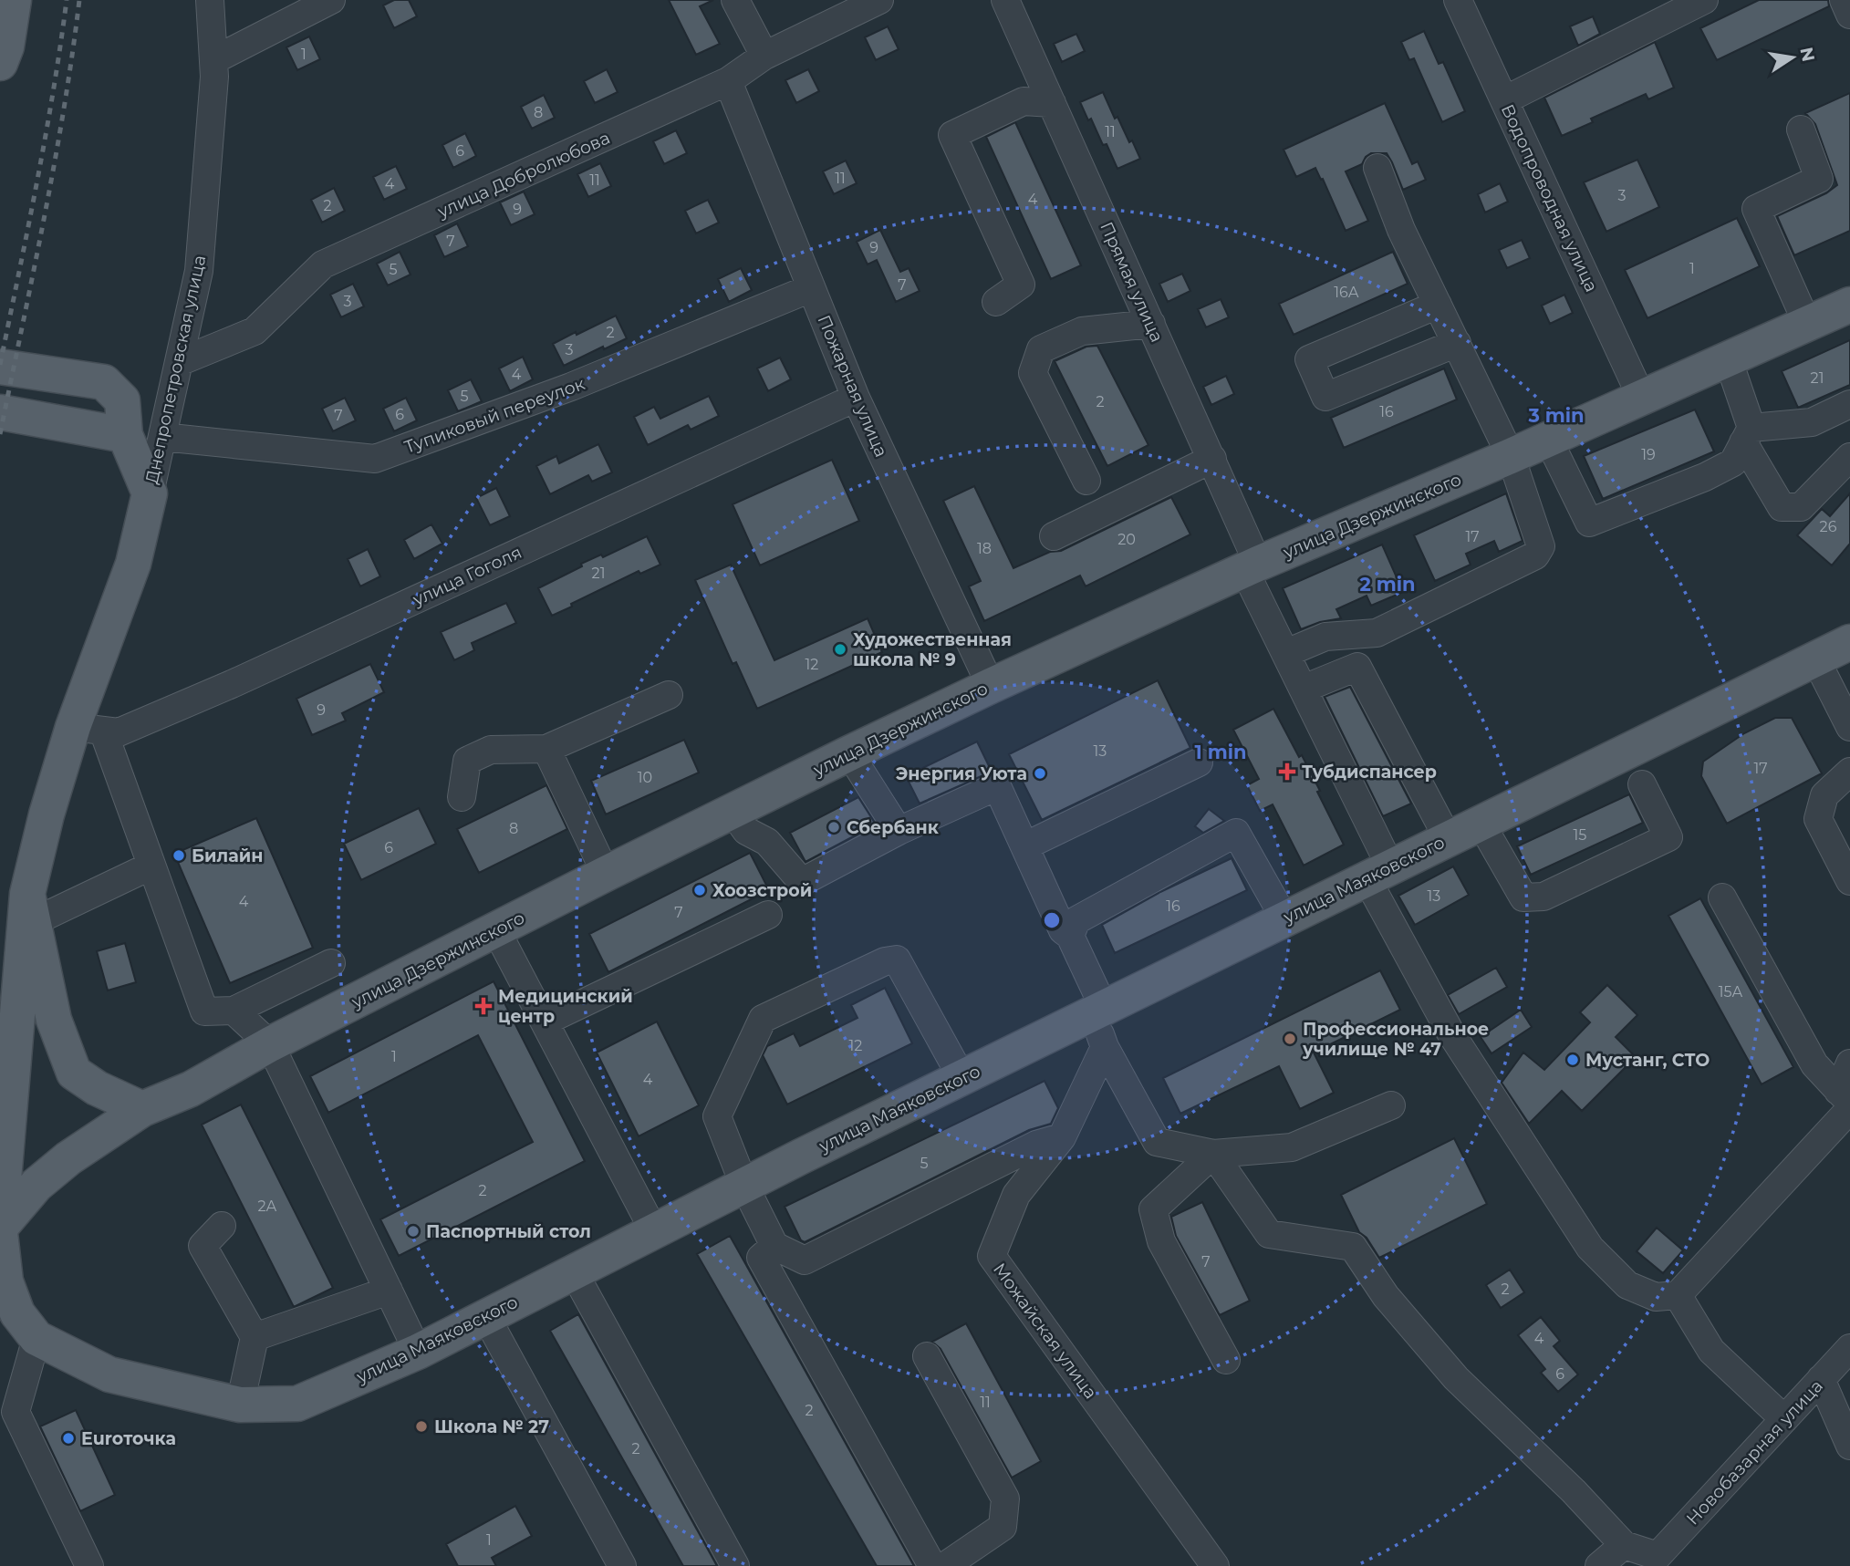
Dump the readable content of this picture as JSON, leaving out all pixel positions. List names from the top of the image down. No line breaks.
{"streets":{"main road":["Днепропетровская улица","улица Дзержинского","улица Маяковского"],"street":["улица Добролюбова","Водопроводная улица","Прямая улица","Пожарная улица","Тупиковый переулок","улица Гоголя","Можайская улица","Новобазарная улица"]},"crossings":[["улица Добролюбова","Днепропетровская улица"],["улица Добролюбова","Пожарная улица"],["Водопроводная улица","улица Дзержинского"],["Прямая улица","улица Дзержинского"],["Прямая улица","улица Маяковского"],["Днепропетровская улица","Тупиковый переулок"],["Днепропетровская улица","улица Гоголя"],["Днепропетровская улица","улица Маяковского"],["Пожарная улица","Тупиковый переулок"],["Пожарная улица","улица Дзержинского"],["Пожарная улица","улица Гоголя"],["улица Дзержинского","улица Маяковского"]],"places":{"other":["Художественная школа № 9","Энергия Уюта","Сбербанк","Билайн","Хоозстрой","Профессиональное училище № 47","Мустанг, СТО","Паспортный стол","Школа № 27","Euroточка"],"health":["Тубдиспансер","Медицинский центр"]},"house_numbers":["1","8","11","6","11","11","4","3","4","2","9","7","9","1","5","7","16А","3","2","3","4","21","5","2","16","6","7","19","26","17","20","18","21","12","9","13","17","10","8","15","6","13","4","16","7","15А","12","1","4","5","2","2А","7","2","4","6","11","2","2","1"],"north":"right","rings":["3 min","2 min","1 min"]}
